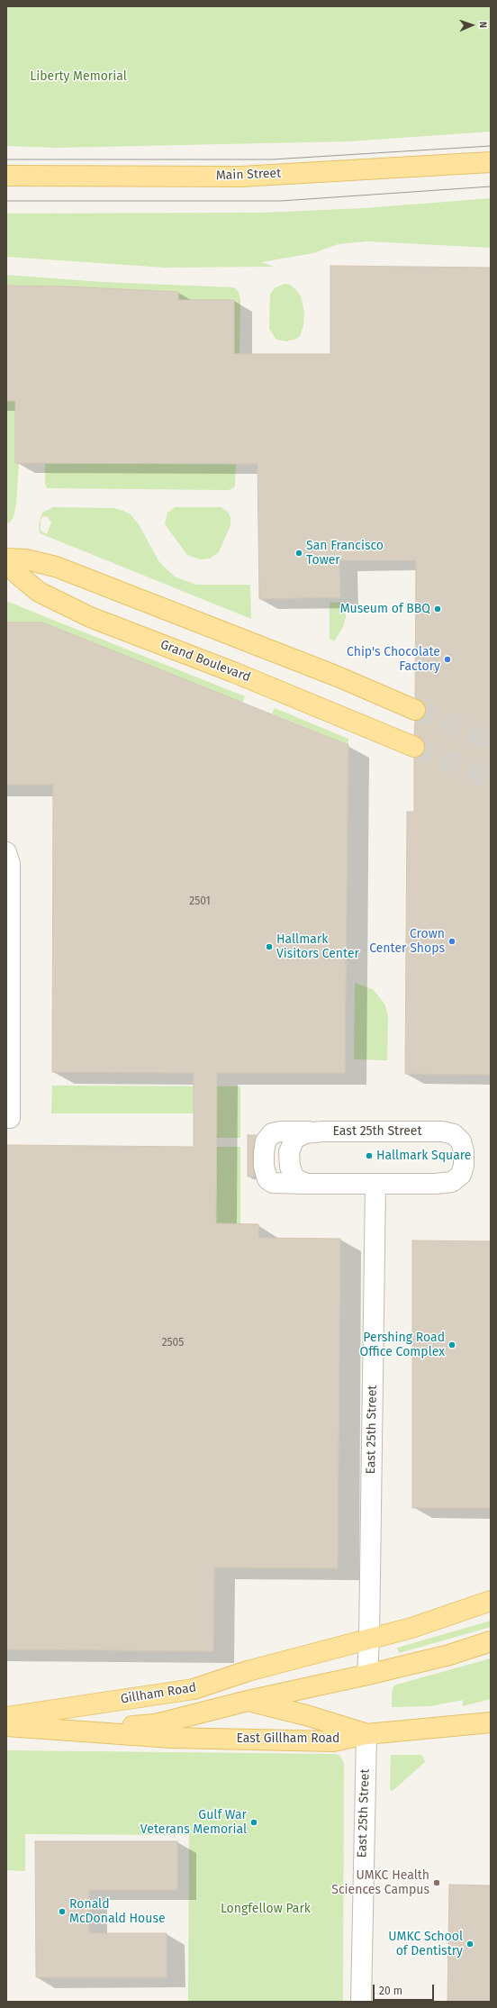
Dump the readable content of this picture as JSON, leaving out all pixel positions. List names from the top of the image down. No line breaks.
{"streets":{"main road":["Main Street","Grand Boulevard","Gillham Road","East Gillham Road"],"street":["East 25th Street"]},"crossings":[["East 25th Street","Gillham Road"],["East 25th Street","East Gillham Road"],["Gillham Road","East Gillham Road"]],"parks":["Liberty Memorial","Longfellow Park"],"places":["San Francisco Tower","Museum of BBQ","Chip's Chocolate Factory","Crown Center Shops","Hallmark Visitors Center","Hallmark Square","Pershing Road Office Complex","Gulf War Veterans Memorial","UMKC Health Sciences Campus","Ronald McDonald House","UMKC School of Dentistry"],"house_numbers":["2501","2505"],"scale_bar":"20 m","north":"right"}
